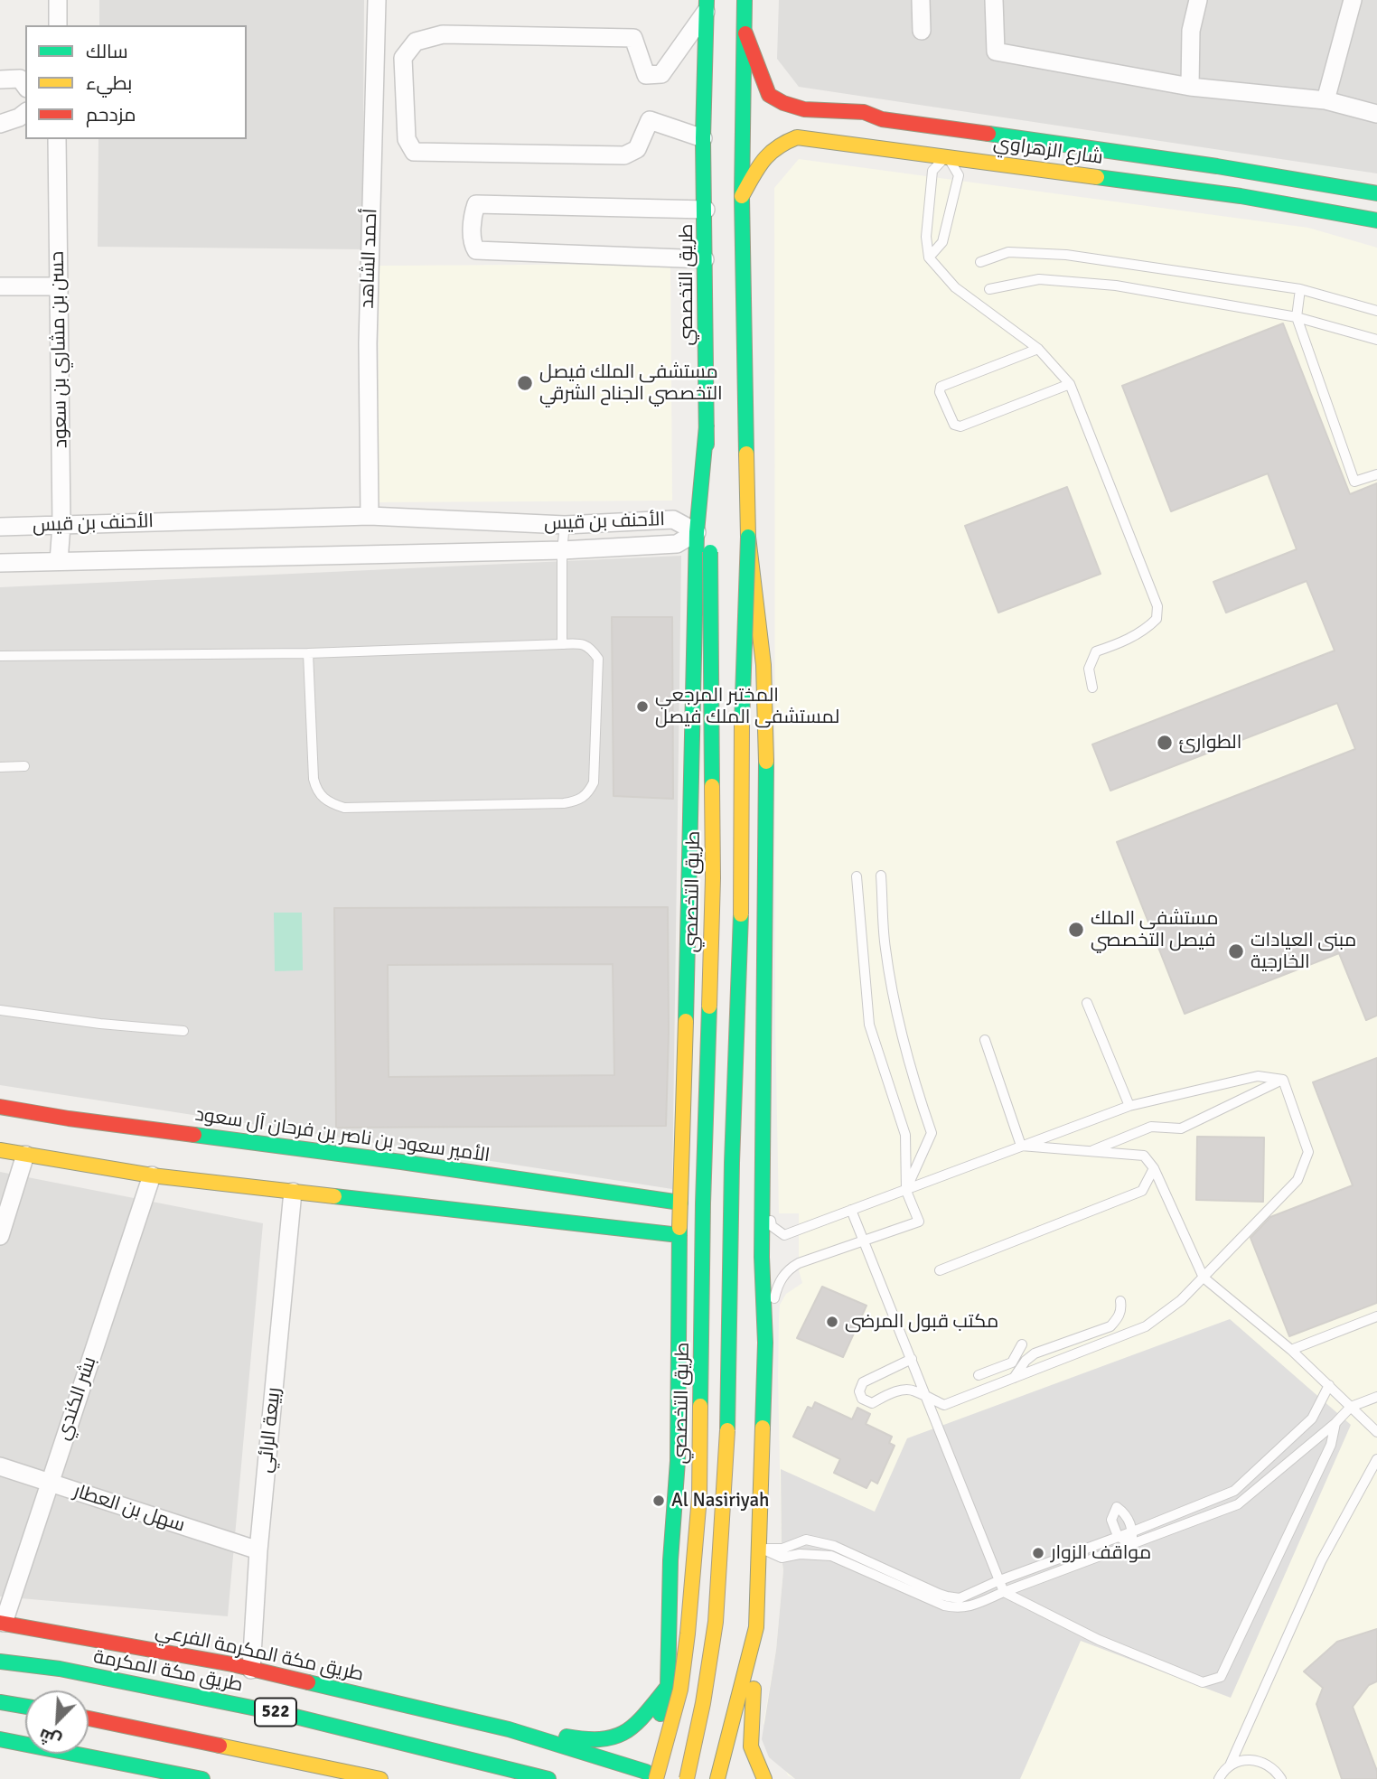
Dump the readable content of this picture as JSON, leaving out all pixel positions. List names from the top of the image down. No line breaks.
{"streets":{"main road":["شارع الزهراوي","طريق التخصصي","الأمير سعود بن ناصر بن فرحان آل سعود","طريق مكة المكرمة الفرعي","طريق مكة المكرمة","522"],"street":["أحمد الشاهد","حسن بن مشاري بن سعود","الأحنف بن قيس","بشر الكندي","ربيعة الرائي","سهل بن العطار"]},"crossings":[["أحمد الشاهد","الأحنف بن قيس"],["حسن بن مشاري بن سعود","الأحنف بن قيس"],["بشر الكندي","سهل بن العطار"],["بشر الكندي","طريق مكة المكرمة الفرعي"],["ربيعة الرائي","سهل بن العطار"],["ربيعة الرائي","طريق مكة المكرمة الفرعي"]],"places":["مستشفى الملك فيصل التخصصي الجناح الشرقي","المختبر المرجعي لمستشفى الملك فيصل","الطوارئ","مستشفى الملك فيصل التخصصي","مبنى العيادات الخارجية","مكتب قبول المرضى","Al Nasiriyah","مواقف الزوار"],"legend":["سالك","بطيء","مزدحم"],"north":"bottom left"}
